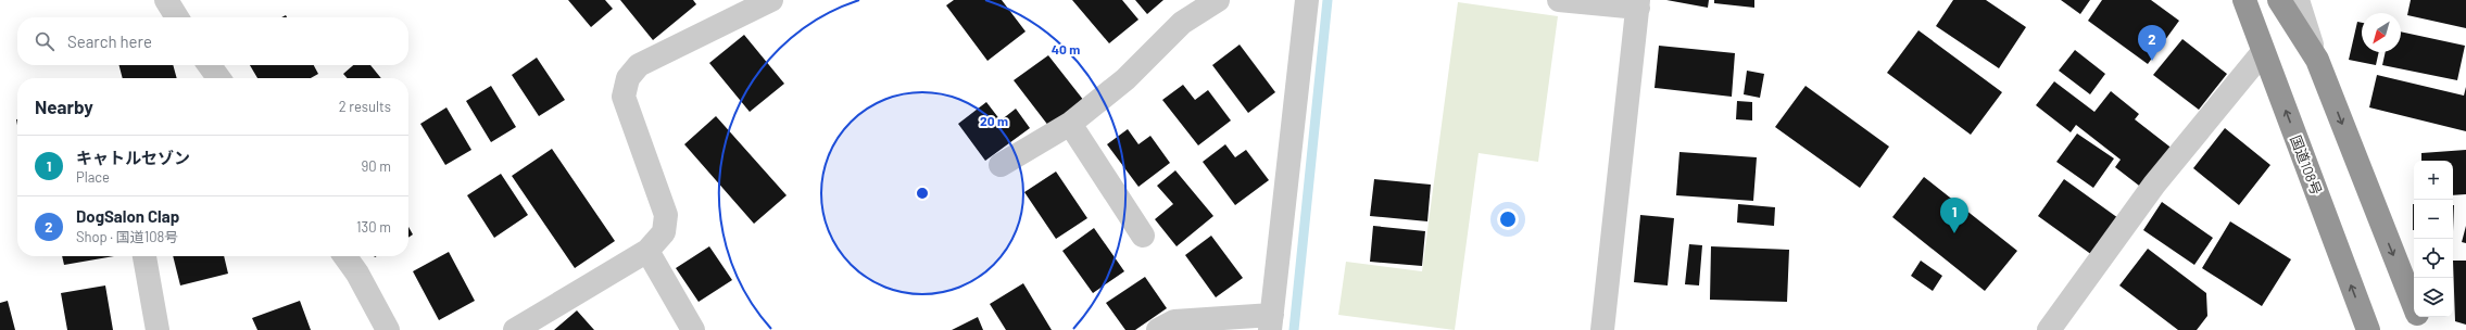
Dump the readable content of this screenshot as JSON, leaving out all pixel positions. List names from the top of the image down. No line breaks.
{"streets":{"highway":["国道108号"]},"north":"bottom left","page":{"search":"Search here","pins":["2","1"],"heading":["Nearby","2 results"],"list":[{"mark":"1","name":"キャトルセゾン","note":"Place","value":"90 m"},{"mark":"2","name":"DogSalon Clap","note":"Shop · 国道108号","value":"130 m"}],"map_buttons":["+","−"]},"rings":["40 m","20 m"]}
